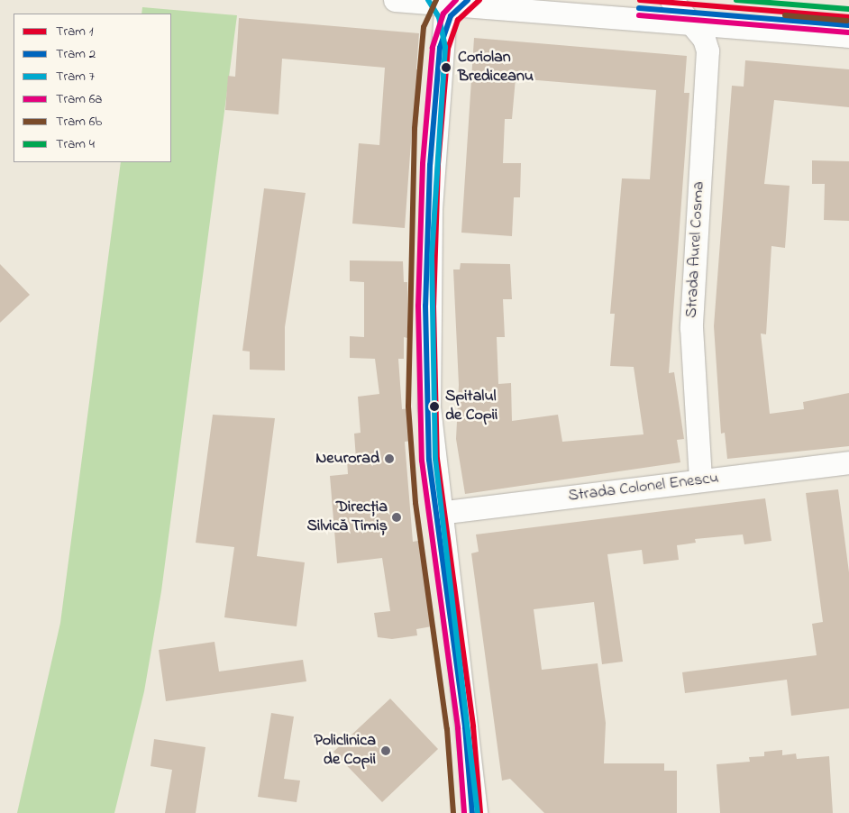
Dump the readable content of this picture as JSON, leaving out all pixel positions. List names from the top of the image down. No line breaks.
{"streets":{"street":["Strada Aurel Cosma","Strada Colonel Enescu"]},"crossings":[["Strada Aurel Cosma","Strada Colonel Enescu"]],"places":["Coriolan Brediceanu","Spitalul de Copii","Neurorad","Direcția Silvică Timiș","Policlinica de Copii"],"lines":["tram line 1","tram line 2","tram line 7","tram line 6a","tram line 6b","tram line 4"],"legend":["Tram 1","Tram 2","Tram 7","Tram 6a","Tram 6b","Tram 4"]}
